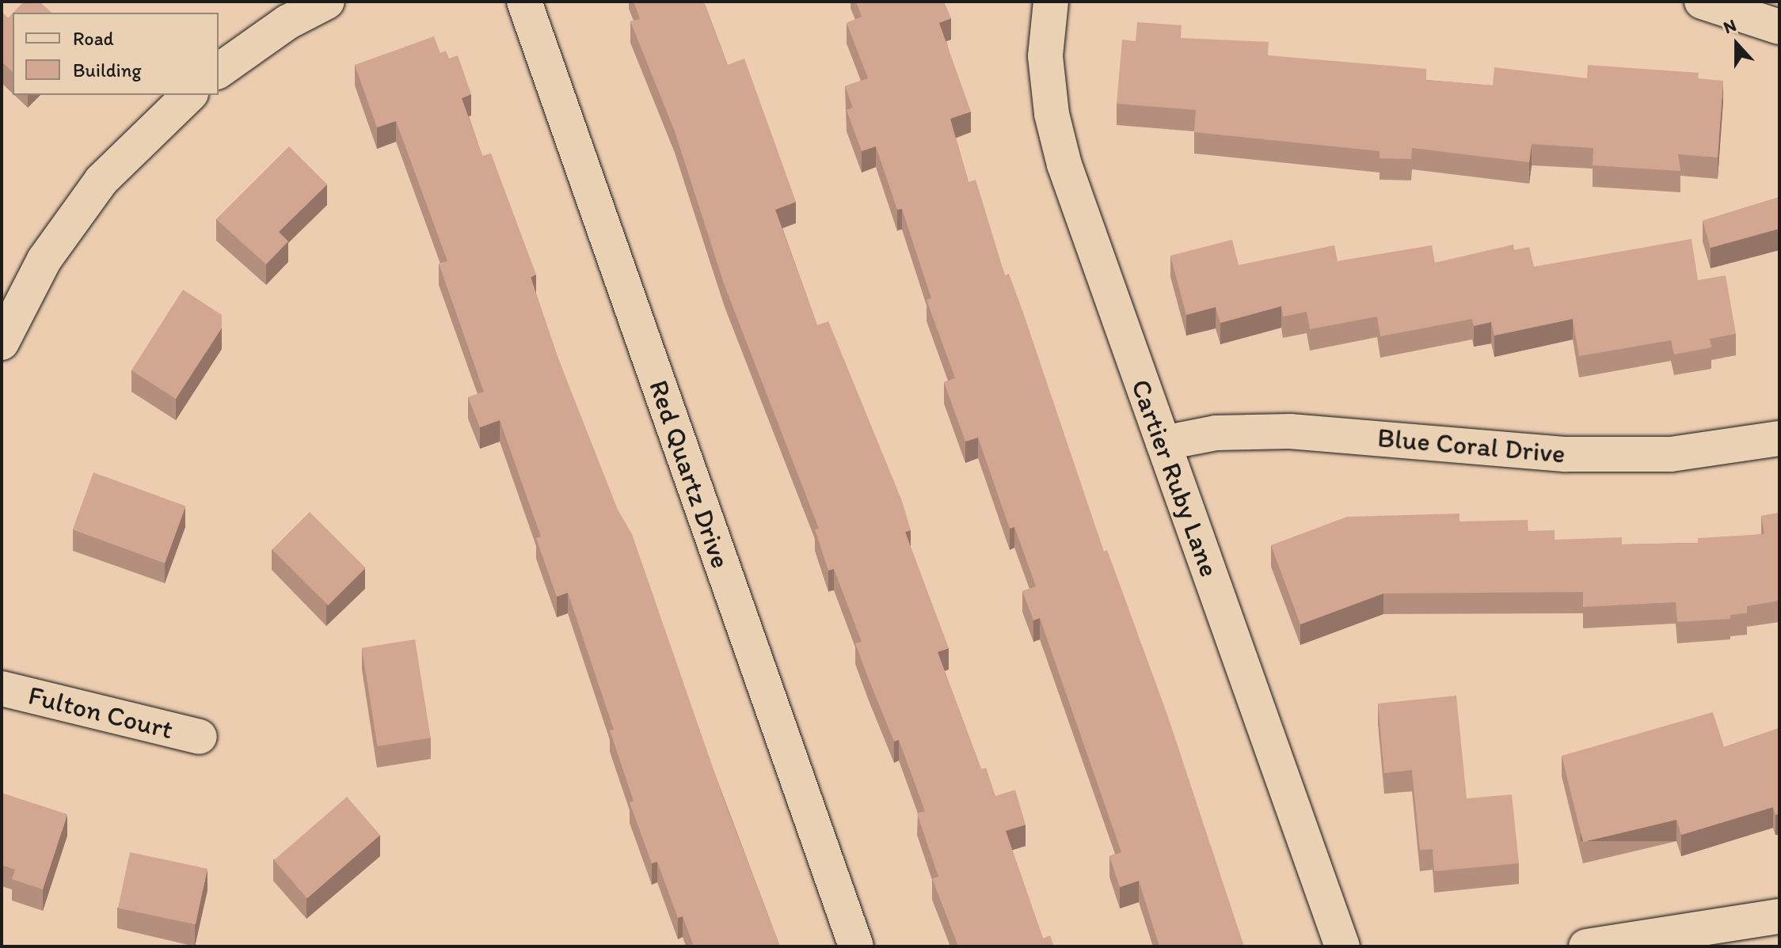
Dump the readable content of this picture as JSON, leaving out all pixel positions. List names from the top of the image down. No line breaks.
{"streets":{"street":["Blue Coral Drive","Red Quartz Drive","Cartier Ruby Lane","Fulton Court"]},"crossings":[["Blue Coral Drive","Cartier Ruby Lane"]],"legend":["Road","Building"],"north":"top"}
